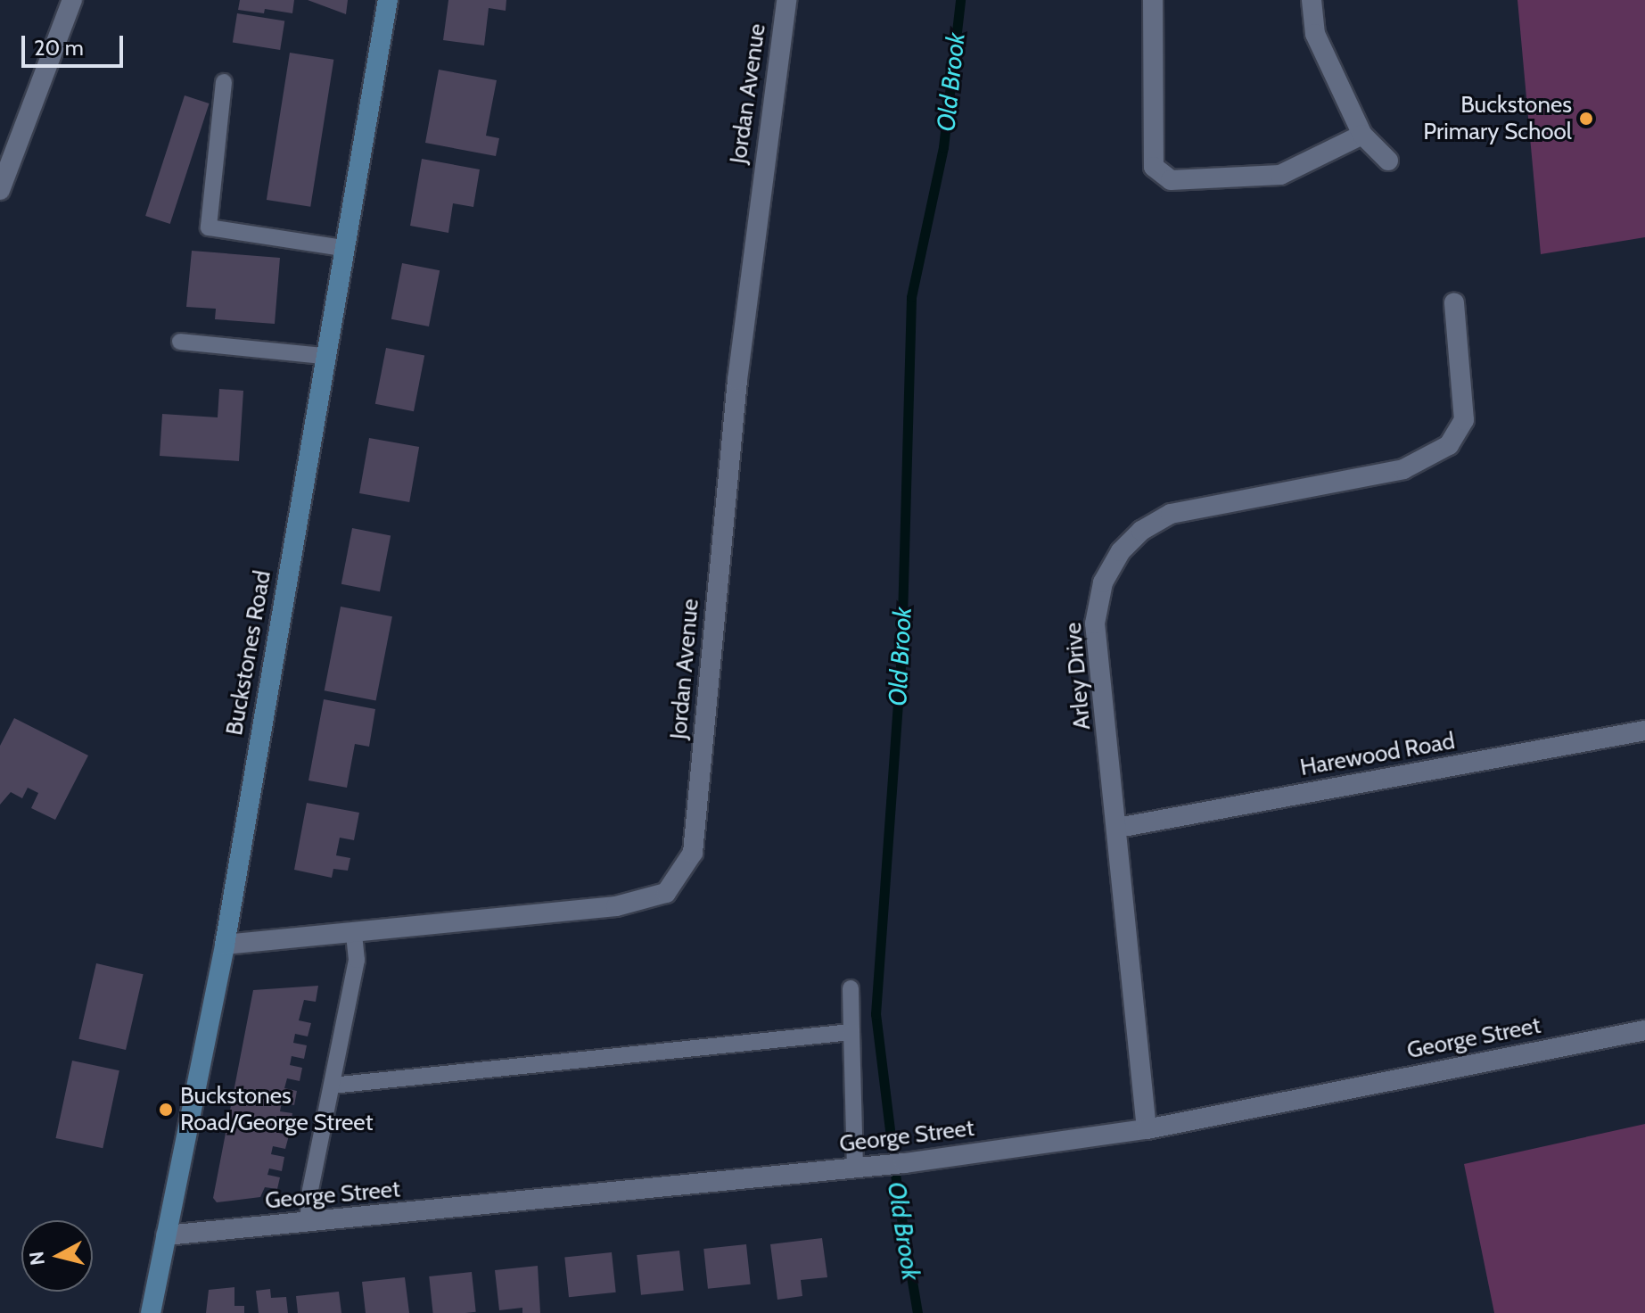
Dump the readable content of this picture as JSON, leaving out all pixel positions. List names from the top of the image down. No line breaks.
{"streets":{"main road":["Buckstones Road"],"street":["Jordan Avenue","Arley Drive","Harewood Road","George Street"]},"crossings":[["Jordan Avenue","Buckstones Road"],["Buckstones Road","George Street"],["Arley Drive","Harewood Road"],["Arley Drive","George Street"]],"water":["Old Brook"],"places":["Buckstones Primary School","Buckstones Road/George Street"],"scale_bar":"20 m","north":"left"}
